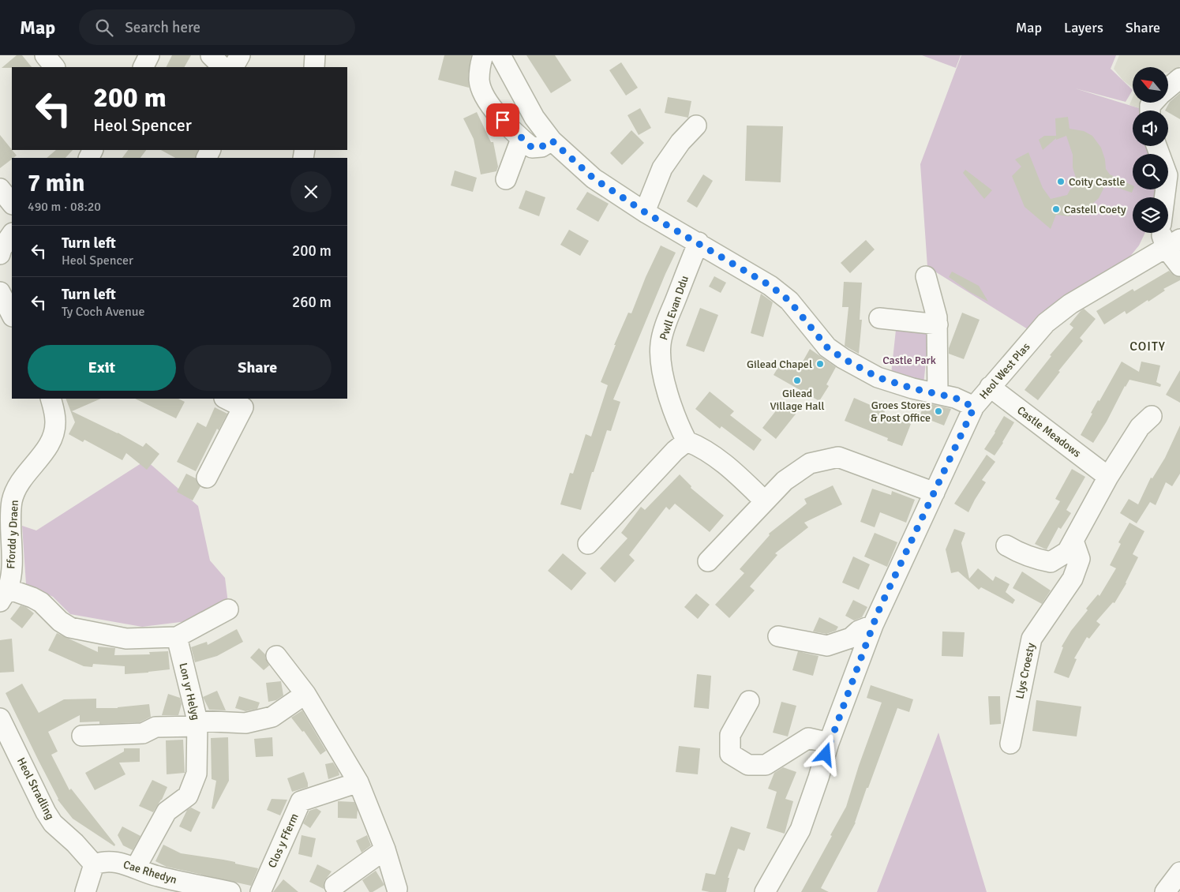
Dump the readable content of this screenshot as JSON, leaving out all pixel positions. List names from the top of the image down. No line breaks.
{"streets":{"street":["Pwll Evan Ddu","Heol West Plas","Castle Meadows","Ffordd y Draen","Llys Croesty","Lon yr Helyg","Heol Stradling","Clos y Fferm","Cae Rhedyn"]},"crossings":[["Heol West Plas","Castle Meadows"],["Lon yr Helyg","Cae Rhedyn"],["Heol Stradling","Cae Rhedyn"]],"districts":["COITY"],"parks":["Castle Park"],"places":["Coity Castle","Castell Coety","Gilead Chapel","Gilead Village Hall","Groes Stores & Post Office"],"north":"top left","page":{"header":"Map","search":"Search here","nav":["Map","Layers","Share"],"turn":["200 m","Heol Spencer"],"heading":["7 min","490 m · 08:20"],"list":[{"name":"Turn left","note":"Heol Spencer","value":"200 m"},{"name":"Turn left","note":"Ty Coch Avenue","value":"260 m"}],"buttons":["Exit","Share"]}}
